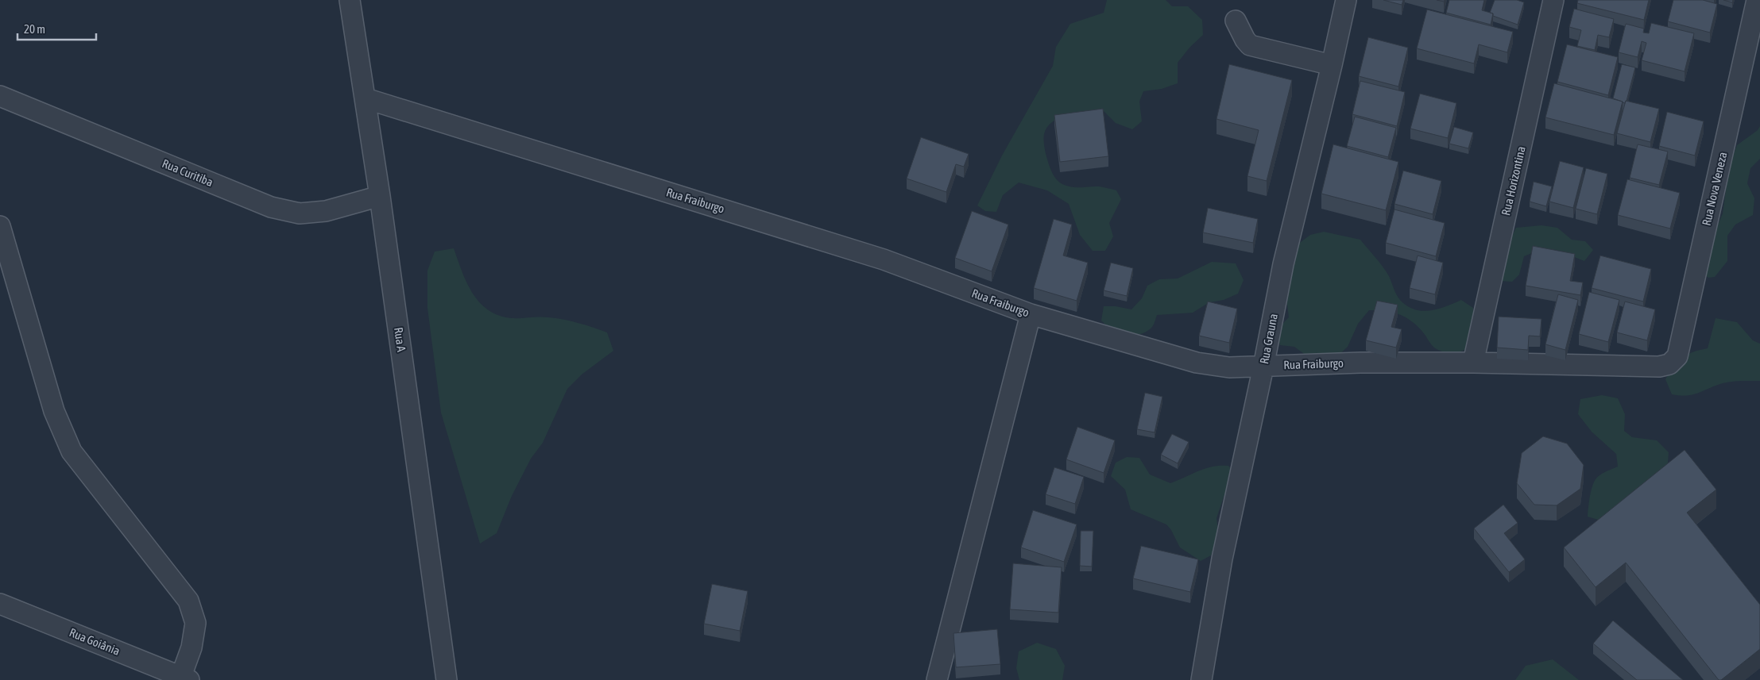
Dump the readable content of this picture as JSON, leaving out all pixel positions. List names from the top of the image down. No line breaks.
{"streets":{"street":["Rua Curitiba","Rua Horizontina","Rua Nova Veneza","Rua Fraiburgo","Rua Grauna","Rua A","Rua Goiânia"]},"crossings":[["Rua Curitiba","Rua A"],["Rua Horizontina","Rua Fraiburgo"],["Rua Nova Veneza","Rua Fraiburgo"],["Rua Fraiburgo","Rua Grauna"],["Rua Fraiburgo","Rua A"]],"scale_bar":"20 m"}
